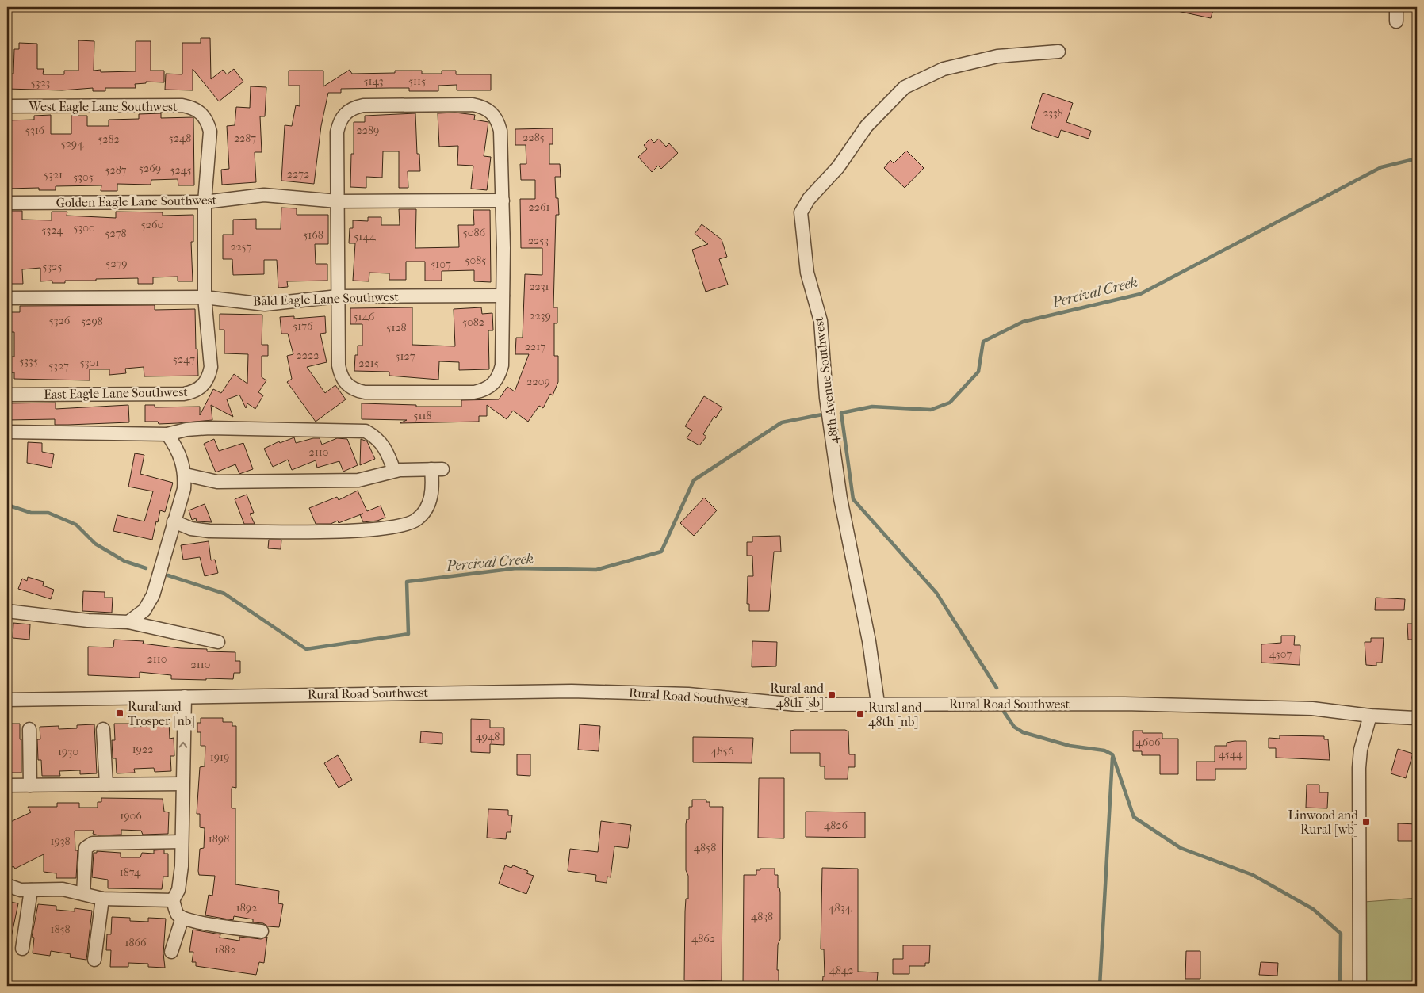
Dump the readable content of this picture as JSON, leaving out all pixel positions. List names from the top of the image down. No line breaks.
{"streets":{"street":["West Eagle Lane Southwest","Golden Eagle Lane Southwest","Bald Eagle Lane Southwest","48th Avenue Southwest","East Eagle Lane Southwest","Rural Road Southwest"]},"crossings":[["West Eagle Lane Southwest","Golden Eagle Lane Southwest"],["West Eagle Lane Southwest","Bald Eagle Lane Southwest"],["West Eagle Lane Southwest","East Eagle Lane Southwest"],["Bald Eagle Lane Southwest","East Eagle Lane Southwest"],["48th Avenue Southwest","Rural Road Southwest"]],"water":["Percival Creek"],"places":{"transit":["Rural and 48th [sb]","Rural and Trosper [nb]","Rural and 48th [nb]","Linwood and Rural [wb]"]},"house_numbers":["5143","5115","5323","2338","5316","2289","2285","5248","2287","5282","5294","5269","5287","5245","2272","5321","5305","2261","5260","5300","5324","5086","5278","5168","5144","2253","2257","5085","5279","5107","5325","2231","2239","5146","5326","5298","5082","5176","5128","2217","2222","5127","5247","5335","5301","2215","5327","2209","5118","2110","4507","2110","2110","4948","4606","1922","4856","1930","4544","1919","1906","4826","1898","1938","4858","1874","1892","4834","4838","1858","4862","1866","1882","4842"]}
